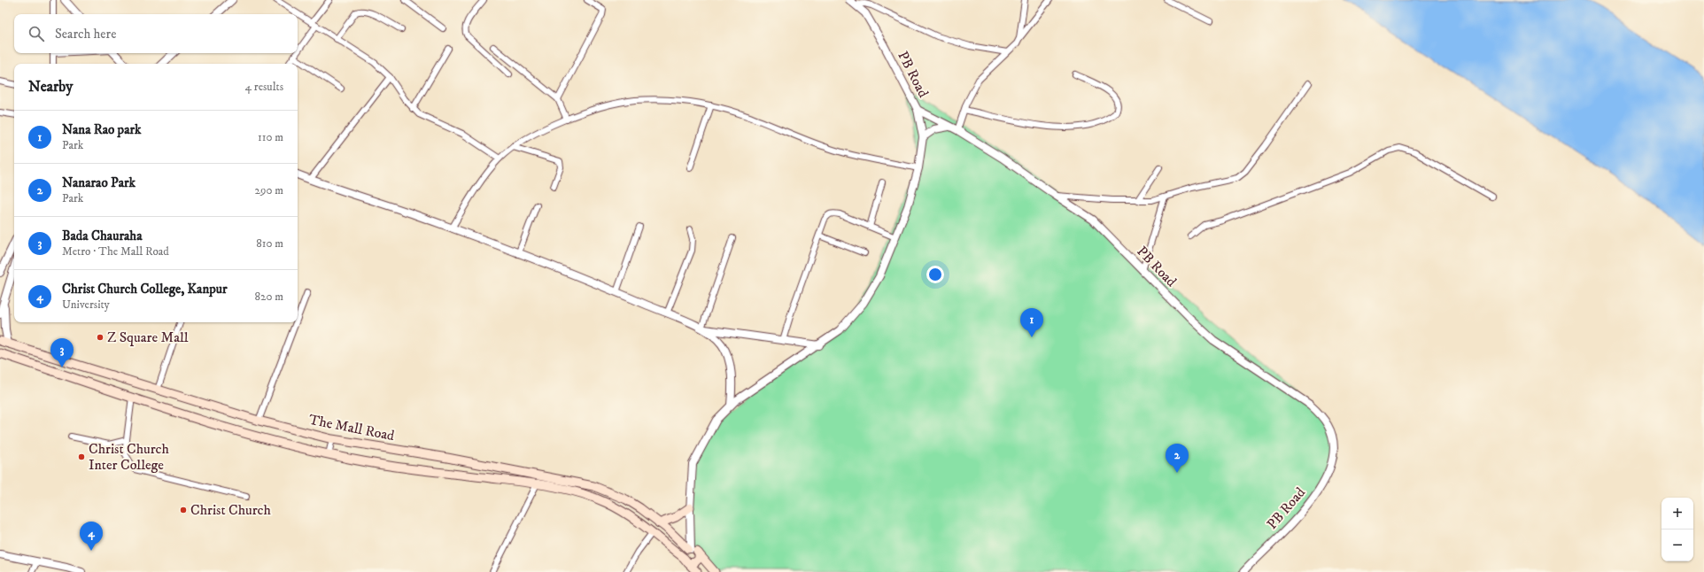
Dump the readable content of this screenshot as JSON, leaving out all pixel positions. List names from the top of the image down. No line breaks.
{"streets":{"main road":["The Mall Road"],"street":["PB Road"]},"places":["Z Square Mall","Christ Church Inter College","Christ Church"],"page":{"search":"Search here","heading":["Nearby","4 results"],"list":[{"mark":"1","name":"Nana Rao park","note":"Park","value":"110 m"},{"mark":"2","name":"Nanarao Park","note":"Park","value":"290 m"},{"mark":"3","name":"Bada Chauraha","note":"Metro · The Mall Road","value":"810 m"},{"mark":"4","name":"Christ Church College, Kanpur","note":"University","value":"820 m"}],"pins":["1","3","2","4"],"map_buttons":["+","−"]}}
